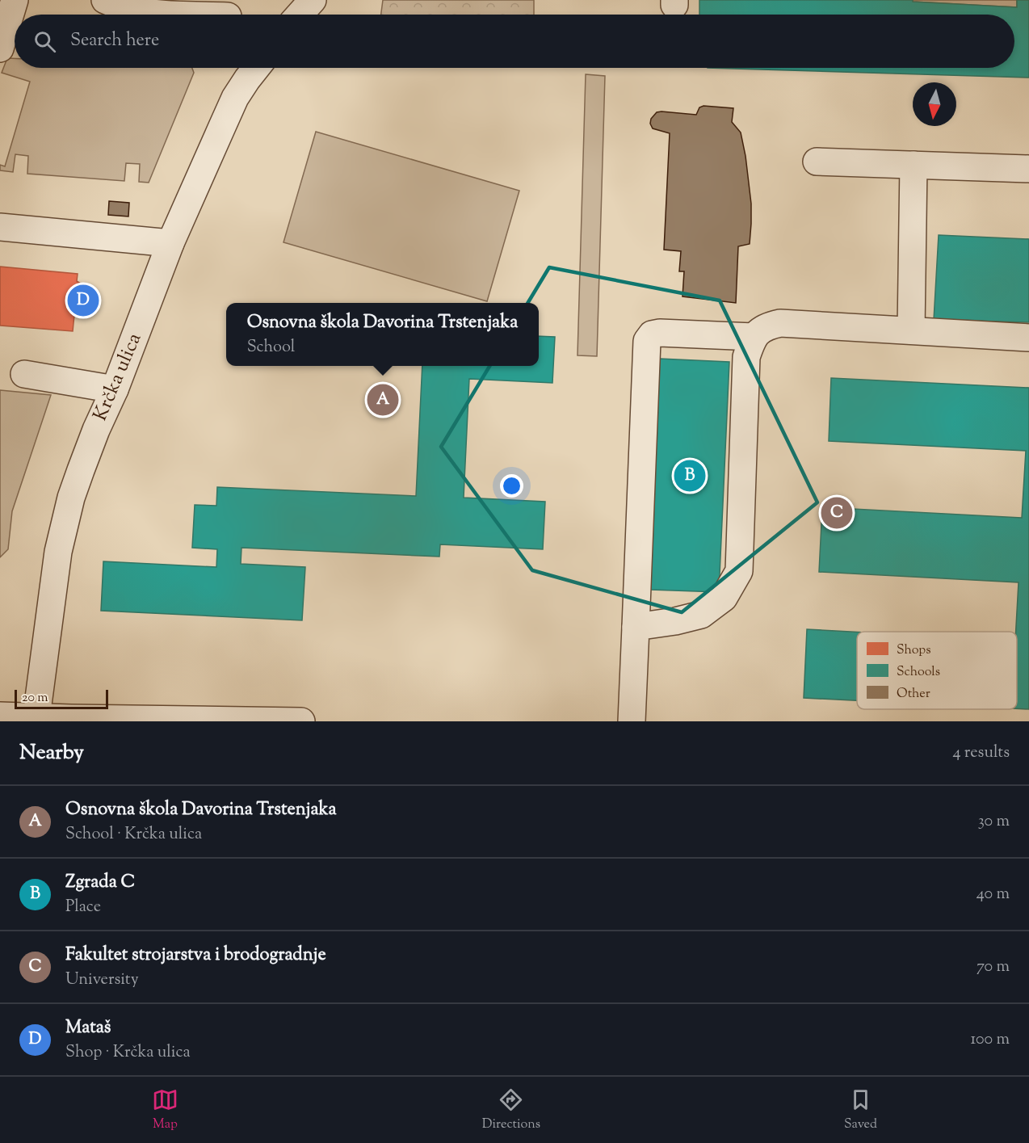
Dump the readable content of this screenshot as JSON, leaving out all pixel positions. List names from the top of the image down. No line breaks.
{"streets":{"street":["Krčka ulica"]},"legend":["Shops","Schools","Other"],"scale_bar":"20 m","north":"bottom","page":{"search":"Search here","pins":["D","A","B","C"],"popup":["Osnovna škola Davorina Trstenjaka","School"],"scale":"20 m","heading":["Nearby","4 results"],"list":[{"mark":"A","name":"Osnovna škola Davorina Trstenjaka","note":"School · Krčka ulica","value":"30 m"},{"mark":"B","name":"Zgrada C","note":"Place","value":"40 m"},{"mark":"C","name":"Fakultet strojarstva i brodogradnje","note":"University","value":"70 m"},{"mark":"D","name":"Mataš","note":"Shop · Krčka ulica","value":"100 m"}],"nav":["Map","Directions","Saved"]}}
